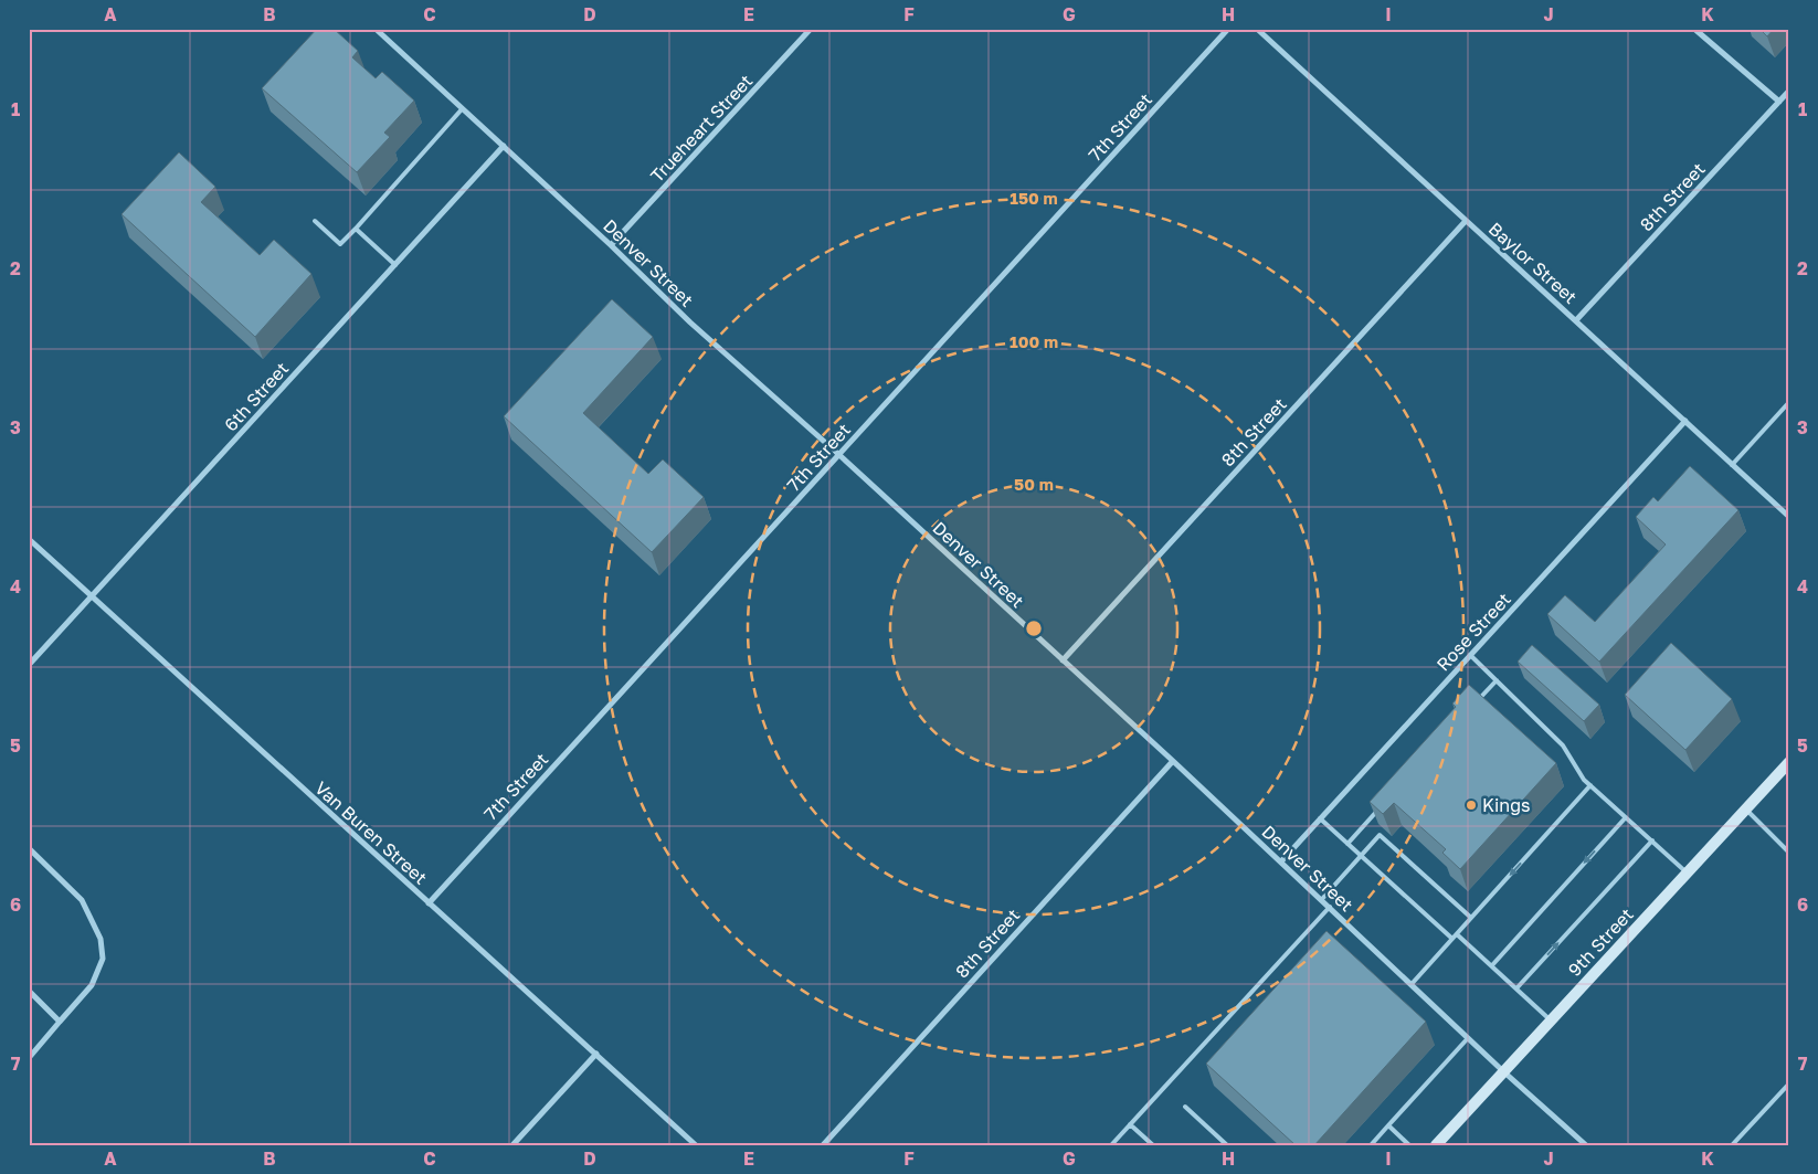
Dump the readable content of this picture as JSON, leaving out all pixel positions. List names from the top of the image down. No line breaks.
{"streets":{"street":["7th Street","Trueheart Street","8th Street","Denver Street","Baylor Street","6th Street","Rose Street","Van Buren Street","9th Street"]},"crossings":[["7th Street","Denver Street"],["7th Street","Van Buren Street"],["Trueheart Street","Denver Street"],["8th Street","Denver Street"],["8th Street","Baylor Street"],["Denver Street","6th Street"],["Denver Street","Rose Street"],["Denver Street","9th Street"],["Baylor Street","Rose Street"],["6th Street","Van Buren Street"]],"places":["Kings"],"grid":{"columns":["A","B","C","D","E","F","G","H","I","J","K"],"rows":["1","2","3","4","5","6","7"]},"rings":["150 m","100 m","50 m"]}
